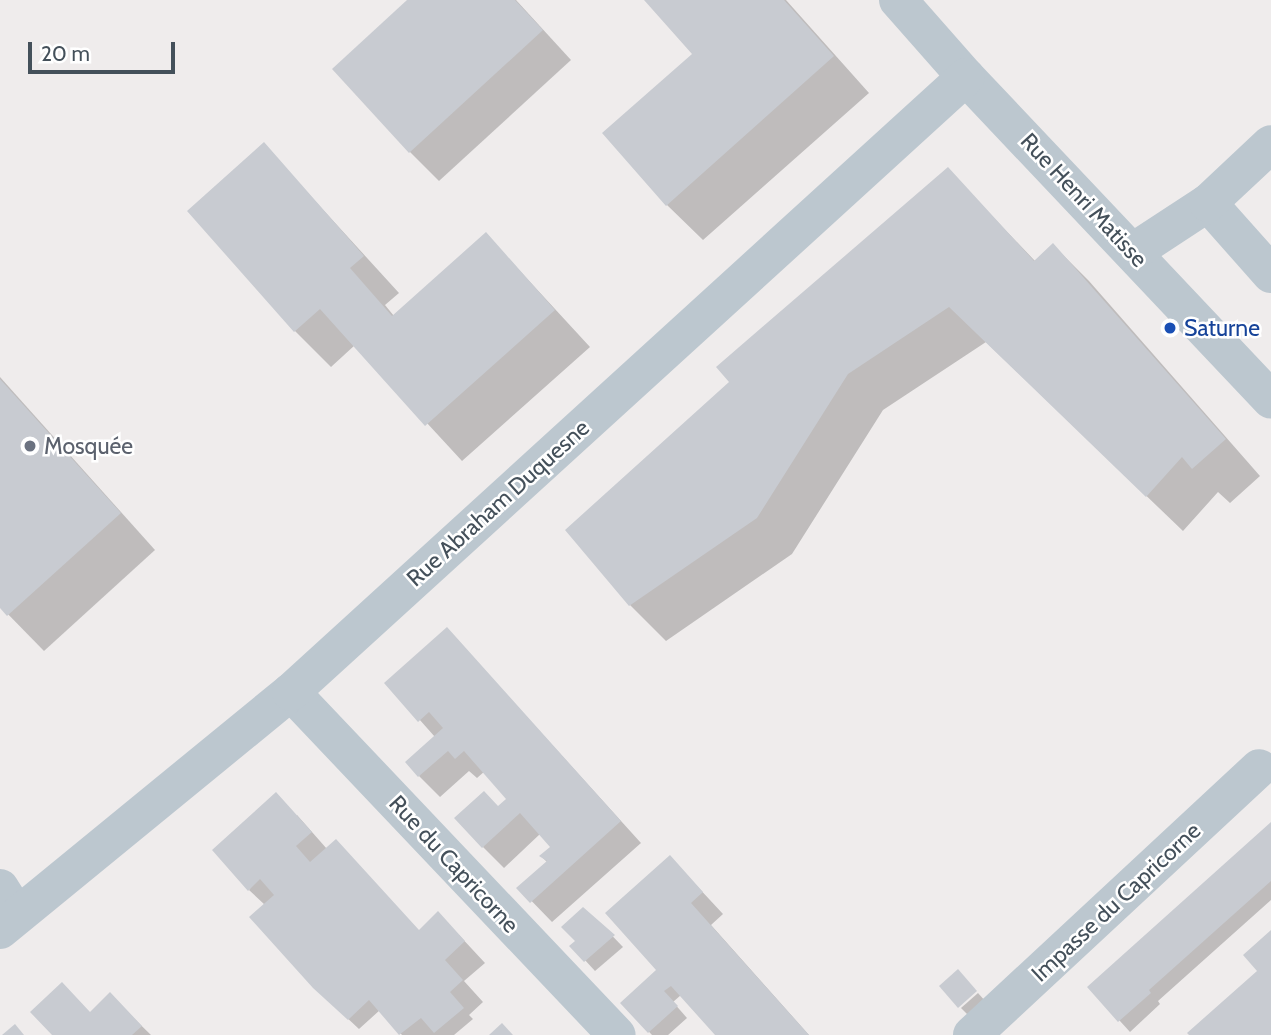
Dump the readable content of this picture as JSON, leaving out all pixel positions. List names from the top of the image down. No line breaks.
{"streets":{"street":["Rue Henri Matisse","Rue Abraham Duquesne","Rue du Capricorne","Impasse du Capricorne"]},"crossings":[["Rue Henri Matisse","Rue Abraham Duquesne"],["Rue Abraham Duquesne","Rue du Capricorne"]],"places":["Saturne","Mosquée"],"scale_bar":"20 m"}
